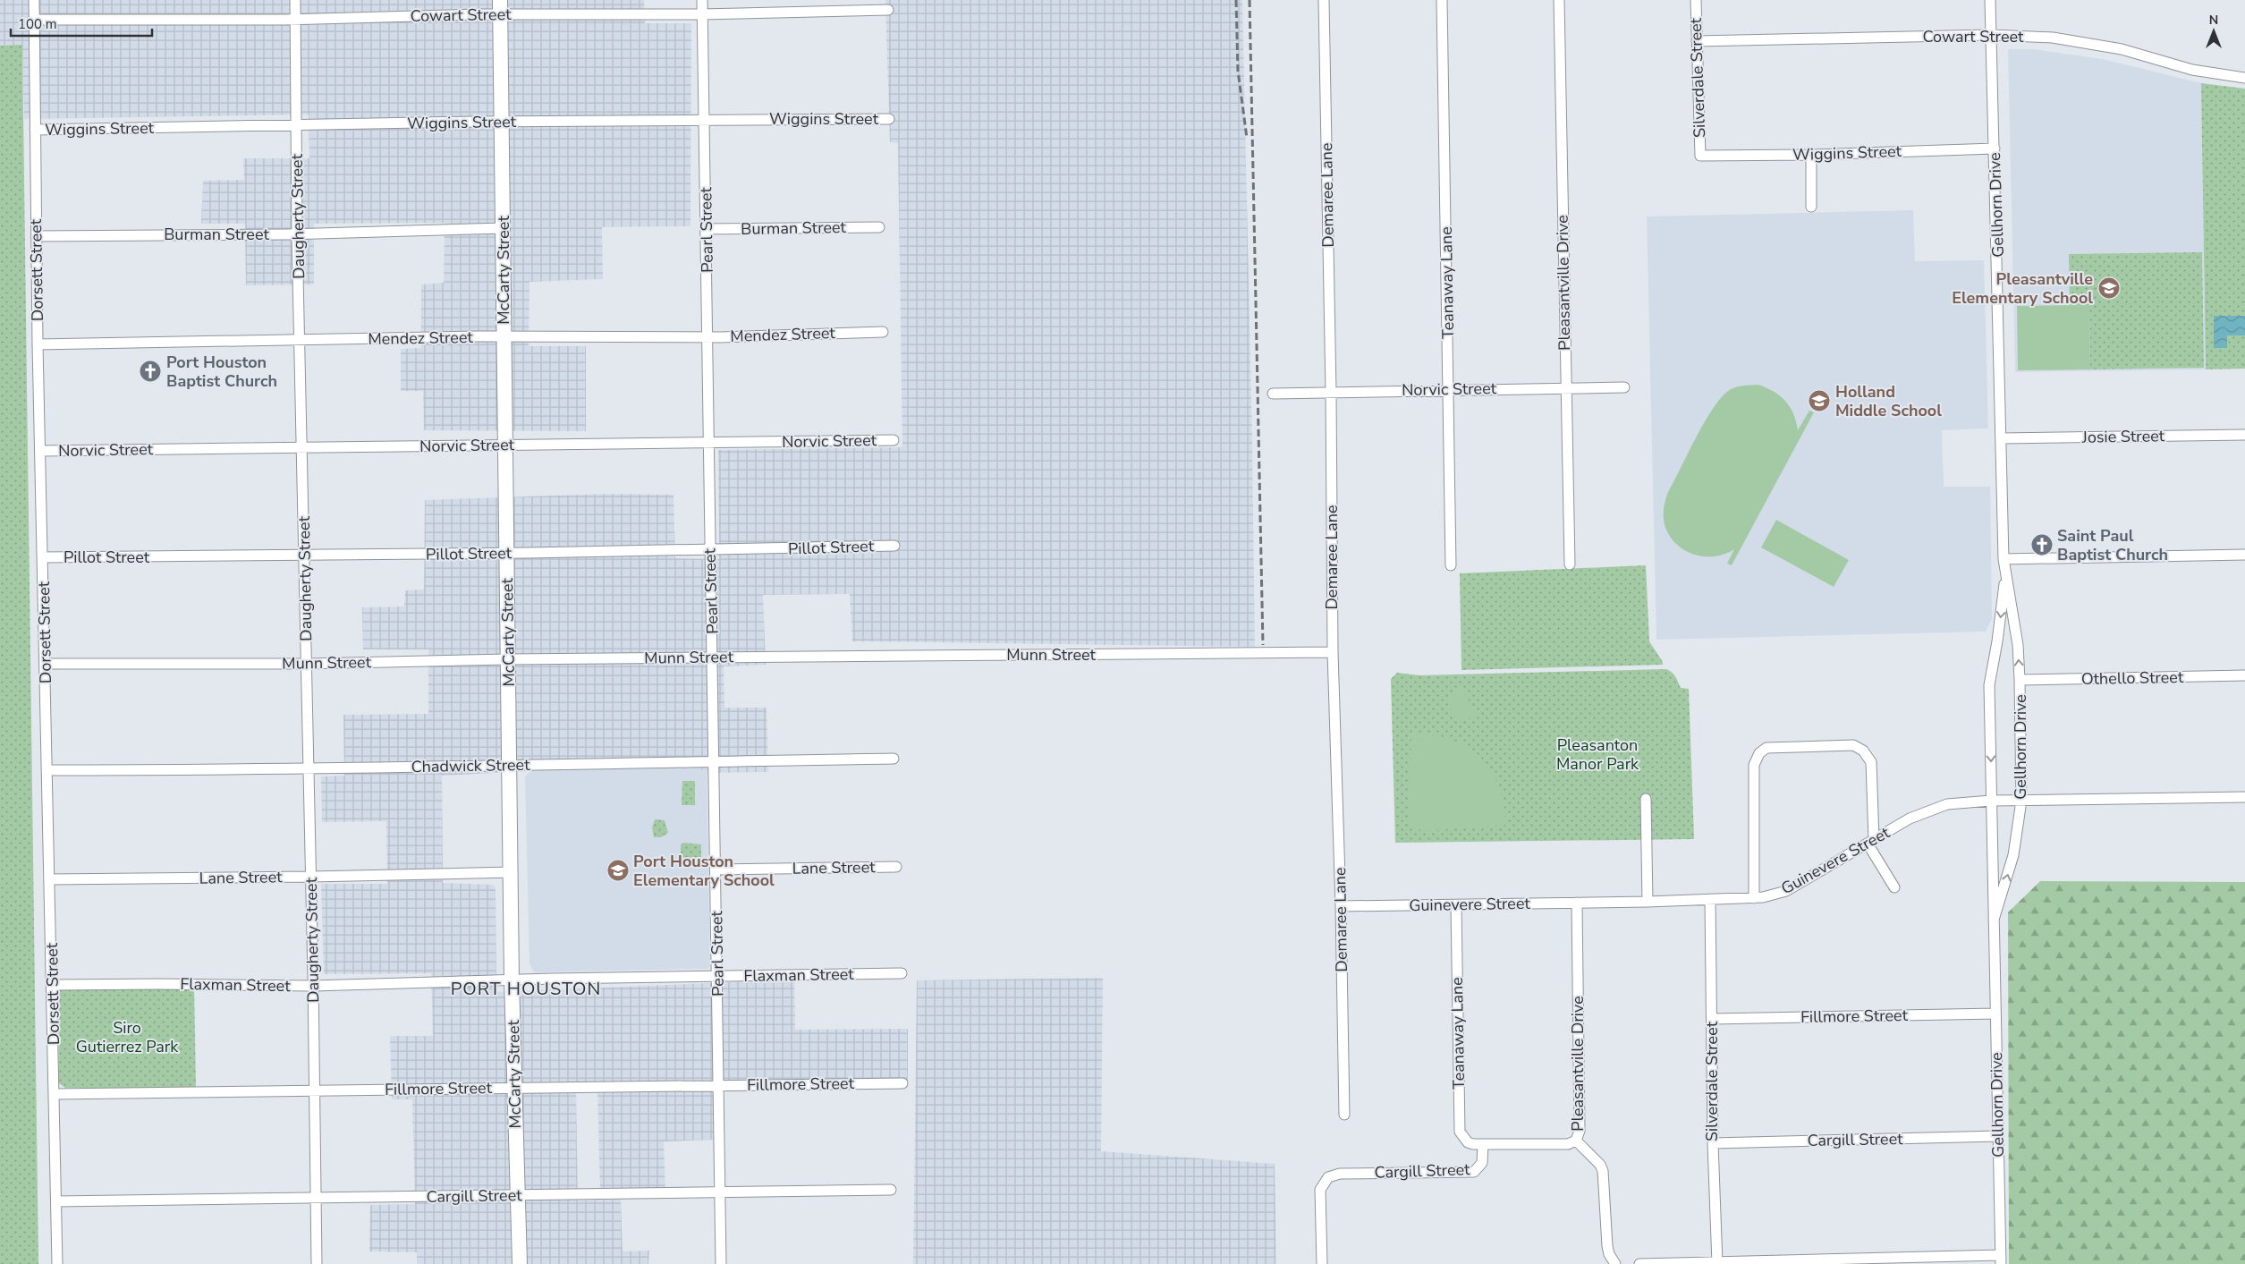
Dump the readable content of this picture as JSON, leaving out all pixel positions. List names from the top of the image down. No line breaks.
{"streets":{"main road":["McCarty Street"],"street":["Cowart Street","Silverdale Street","Wiggins Street","Demaree Lane","Gellhorn Drive","Daugherty Street","Burman Street","Pearl Street","Dorsett Street","Teanaway Lane","Pleasantville Drive","Mendez Street","Norvic Street","Josie Street","Pillot Street","Munn Street","Othello Street","Chadwick Street","Guinevere Street","Lane Street","Flaxman Street","Fillmore Street","Cargill Street"]},"crossings":[["Cowart Street","Silverdale Street"],["Cowart Street","Gellhorn Drive"],["Cowart Street","Daugherty Street"],["Cowart Street","Pearl Street"],["Cowart Street","Dorsett Street"],["Cowart Street","McCarty Street"],["Silverdale Street","Wiggins Street"],["Silverdale Street","Guinevere Street"],["Silverdale Street","Fillmore Street"],["Silverdale Street","Cargill Street"],["Wiggins Street","Gellhorn Drive"],["Wiggins Street","Daugherty Street"],["Wiggins Street","Pearl Street"],["Wiggins Street","Dorsett Street"],["Wiggins Street","McCarty Street"],["Demaree Lane","Norvic Street"],["Demaree Lane","Munn Street"],["Demaree Lane","Guinevere Street"],["Gellhorn Drive","Josie Street"],["Gellhorn Drive","Othello Street"],["Gellhorn Drive","Guinevere Street"],["Gellhorn Drive","Fillmore Street"],["Gellhorn Drive","Cargill Street"],["Daugherty Street","Burman Street"],["Daugherty Street","Mendez Street"],["Daugherty Street","Norvic Street"],["Daugherty Street","Pillot Street"],["Daugherty Street","Munn Street"],["Daugherty Street","Chadwick Street"],["Daugherty Street","Lane Street"],["Daugherty Street","Flaxman Street"],["Daugherty Street","Fillmore Street"],["Daugherty Street","Cargill Street"],["Burman Street","Pearl Street"],["Burman Street","Dorsett Street"],["Burman Street","McCarty Street"],["Pearl Street","Mendez Street"],["Pearl Street","Norvic Street"],["Pearl Street","Pillot Street"],["Pearl Street","Munn Street"],["Pearl Street","Chadwick Street"],["Pearl Street","Lane Street"],["Pearl Street","Flaxman Street"],["Pearl Street","Fillmore Street"],["Pearl Street","Cargill Street"],["Dorsett Street","Mendez Street"],["Dorsett Street","Norvic Street"],["Dorsett Street","Pillot Street"],["Dorsett Street","Munn Street"],["Dorsett Street","Chadwick Street"],["Dorsett Street","Lane Street"],["Dorsett Street","Flaxman Street"],["Dorsett Street","Fillmore Street"],["Dorsett Street","Cargill Street"],["McCarty Street","Mendez Street"],["McCarty Street","Norvic Street"],["McCarty Street","Pillot Street"],["McCarty Street","Munn Street"],["McCarty Street","Chadwick Street"],["McCarty Street","Lane Street"],["McCarty Street","Flaxman Street"],["McCarty Street","Fillmore Street"],["McCarty Street","Cargill Street"],["Teanaway Lane","Norvic Street"],["Teanaway Lane","Guinevere Street"],["Teanaway Lane","Cargill Street"],["Pleasantville Drive","Norvic Street"],["Pleasantville Drive","Guinevere Street"],["Pleasantville Drive","Cargill Street"]],"districts":["PORT HOUSTON"],"parks":["Pleasanton Manor Park","Siro Gutierrez Park"],"places":{"school or university":["Pleasantville Elementary School","Holland Middle School","Port Houston Elementary School"],"church":["Port Houston Baptist Church","Saint Paul Baptist Church"]},"scale_bar":"100 m","north":"top"}
